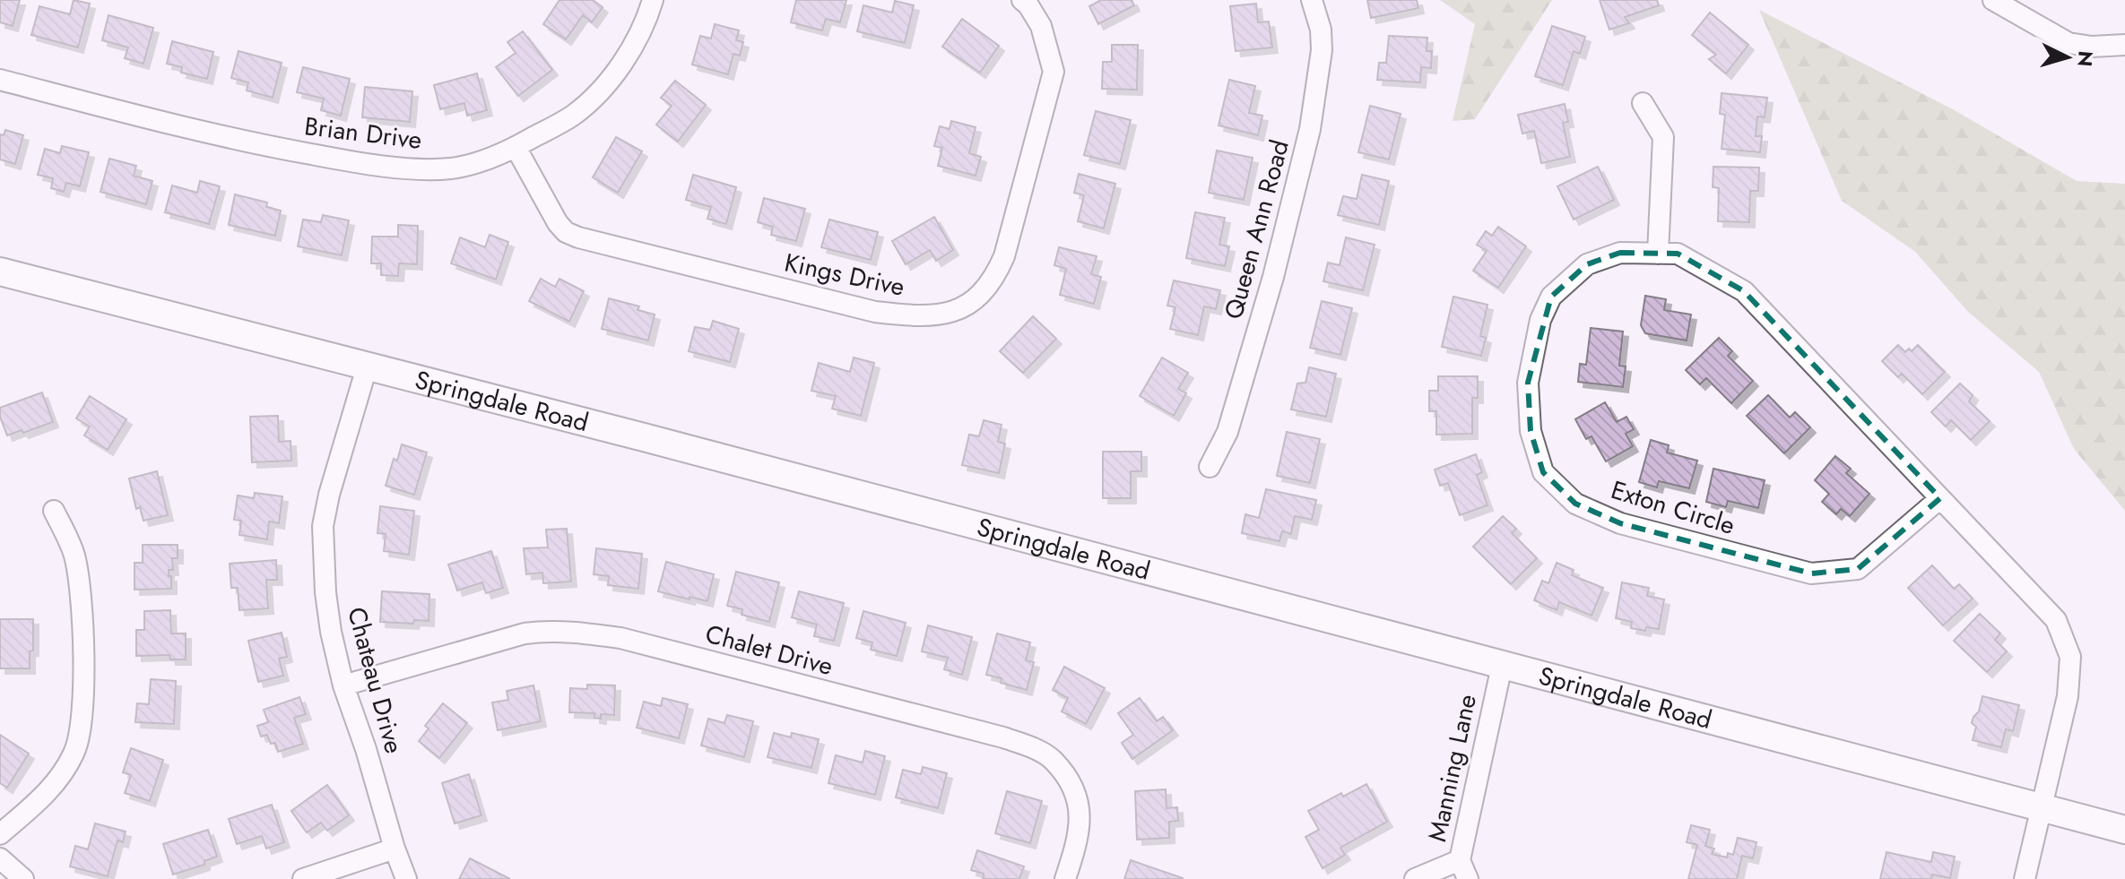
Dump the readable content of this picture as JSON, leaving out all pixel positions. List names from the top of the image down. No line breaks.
{"streets":{"main road":["Springdale Road"],"street":["Brian Drive","Queen Ann Road","Kings Drive","Exton Circle","Chalet Drive","Chateau Drive","Manning Lane"]},"crossings":[["Brian Drive","Kings Drive"],["Springdale Road","Exton Circle"],["Springdale Road","Chateau Drive"],["Springdale Road","Manning Lane"],["Chalet Drive","Chateau Drive"]],"north":"right"}
